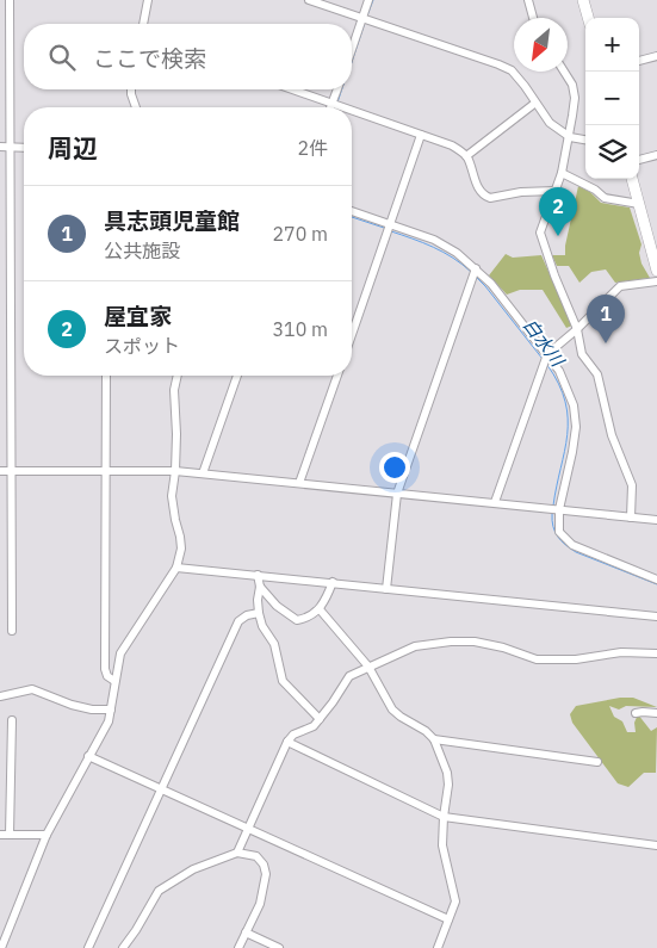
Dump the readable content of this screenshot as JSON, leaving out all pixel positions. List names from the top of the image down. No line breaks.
{"water":["白水川"],"north":"bottom left","page":{"map_buttons":["+","−"],"search":"ここで検索","heading":["周辺","2件"],"list":[{"mark":"1","name":"具志頭児童館","note":"公共施設","value":"270 m"},{"mark":"2","name":"屋宜家","note":"スポット","value":"310 m"}],"pins":["2","1"]}}
